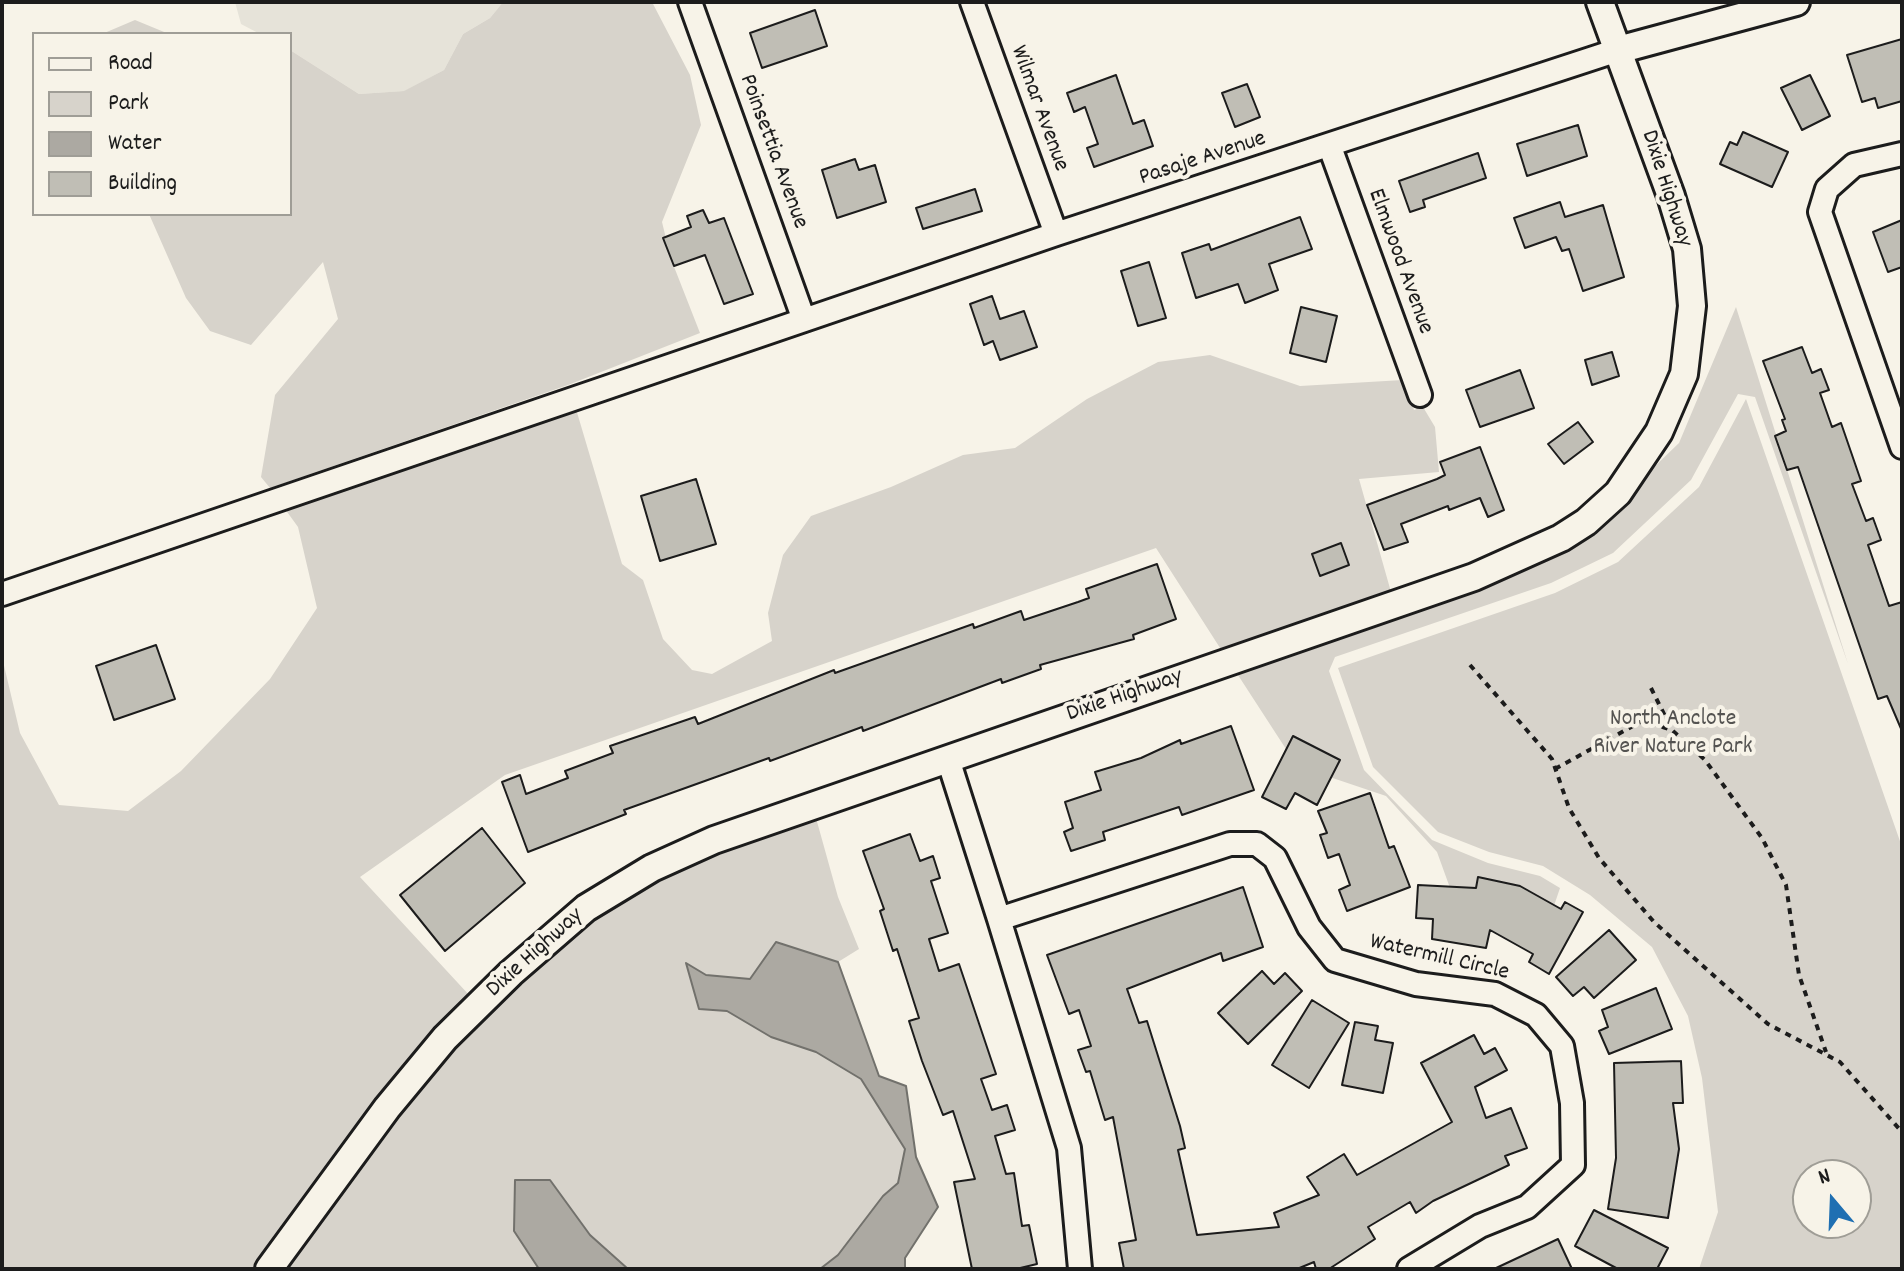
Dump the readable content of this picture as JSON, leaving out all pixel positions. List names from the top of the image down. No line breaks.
{"streets":{"street":["Wilmar Avenue","Poinsettia Avenue","Pasaje Avenue","Dixie Highway","Elmwood Avenue","Watermill Circle"]},"crossings":[["Wilmar Avenue","Pasaje Avenue"],["Poinsettia Avenue","Pasaje Avenue"],["Pasaje Avenue","Dixie Highway"],["Pasaje Avenue","Elmwood Avenue"]],"parks":["North Anclote River Nature Park"],"legend":["Road","Park","Water","Building"],"north":"top"}
